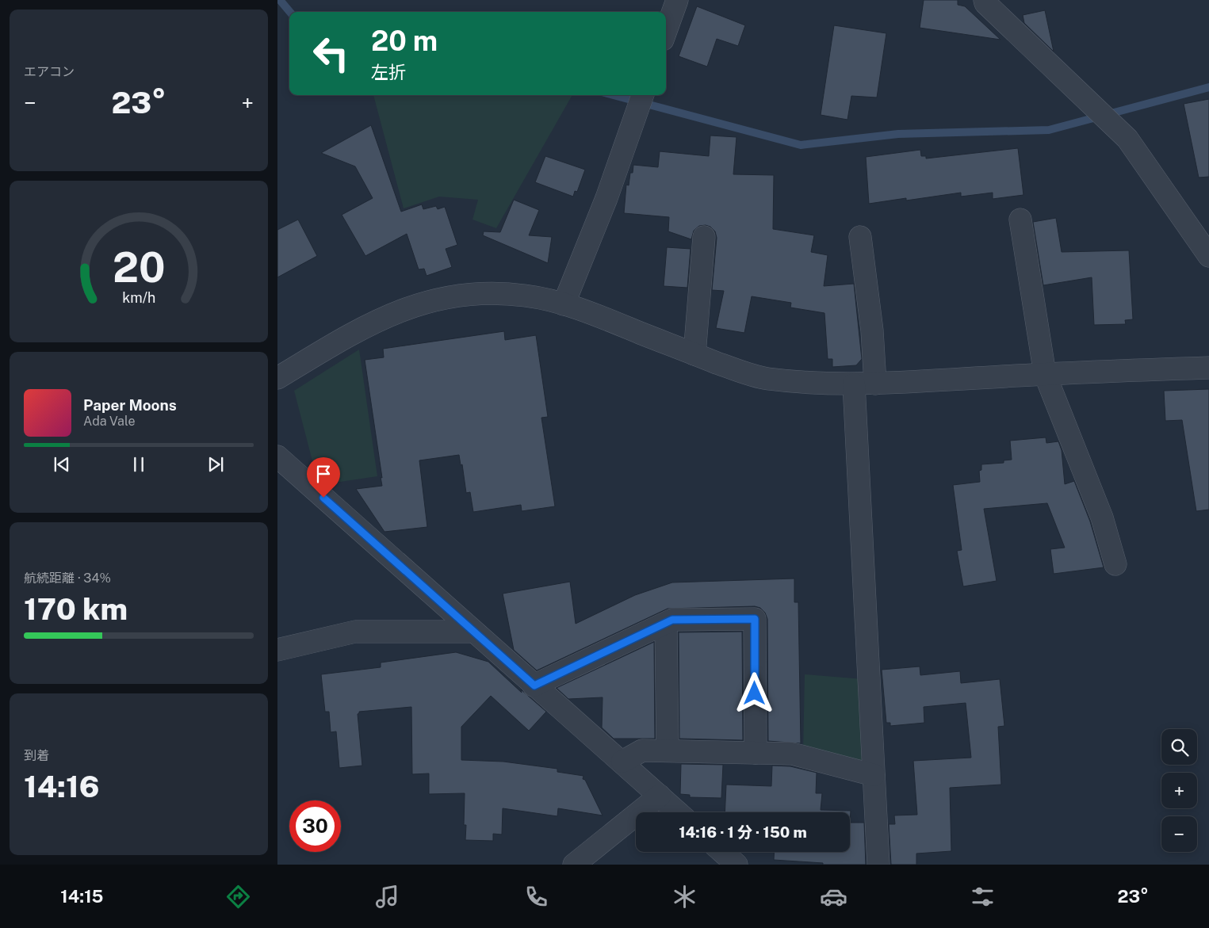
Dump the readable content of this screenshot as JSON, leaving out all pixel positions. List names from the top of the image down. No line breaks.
{"page":{"tile":["エアコン",["航続距離 · 34%","170 km"],["到着","14:16"]],"turn":["20 m","左折"],"heat":["−","23°","+"],"song":["Paper Moons","Ada Vale"],"map_buttons":["+","−"],"limit":"30","trip":"14:16 · 1 分 · 150 m","tabs":["14:15","23°"],"gauge":["20","km/h"]}}
